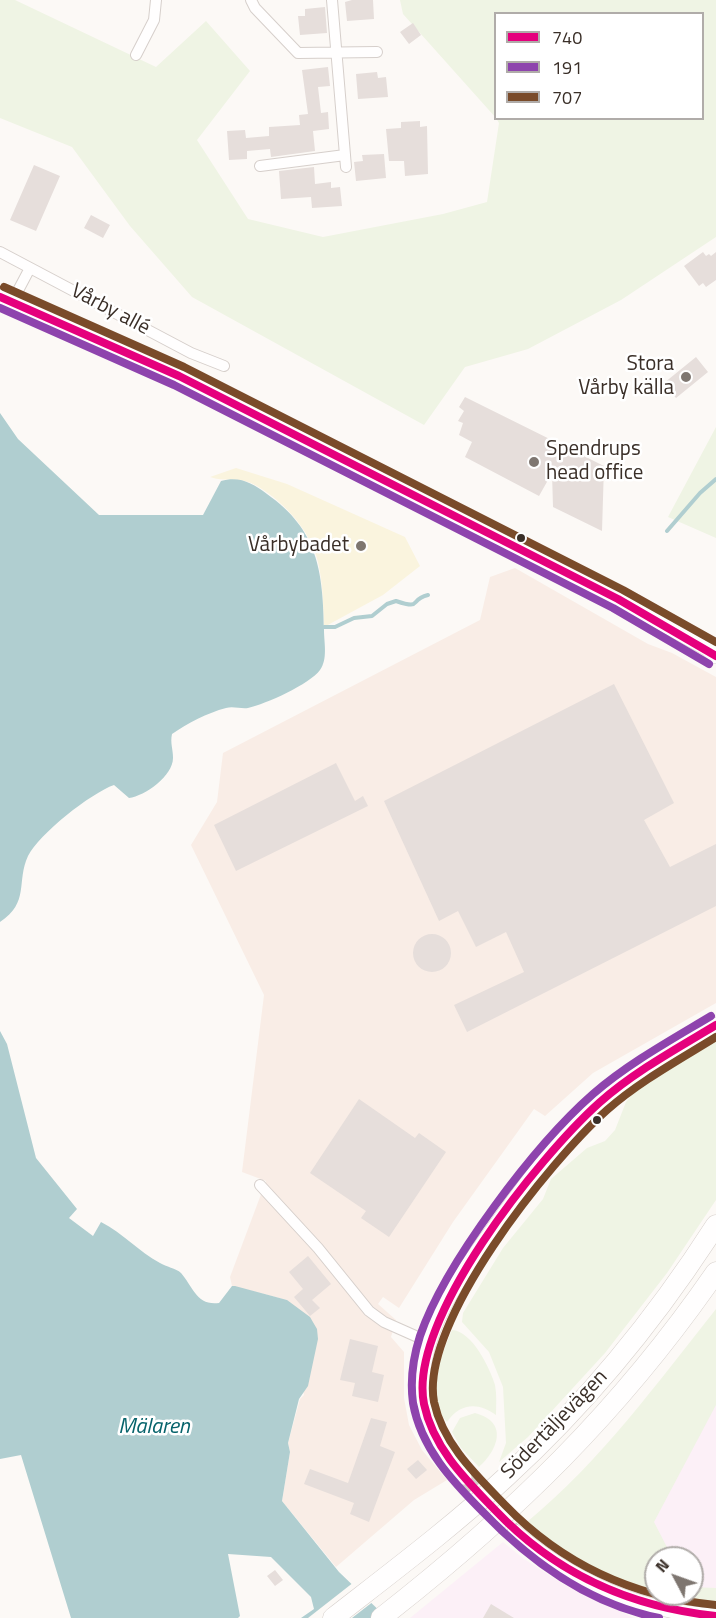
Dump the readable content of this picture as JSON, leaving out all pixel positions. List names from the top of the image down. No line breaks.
{"streets":{"highway":["Södertäljevägen"],"street":["Vårby allé"]},"water":["Mälaren"],"places":["Stora Vårby källa","Spendrups head office","Vårbybadet"],"lines":["transit line 707","transit line 740","transit line 191"],"legend":["740","191","707"],"north":"top left"}
